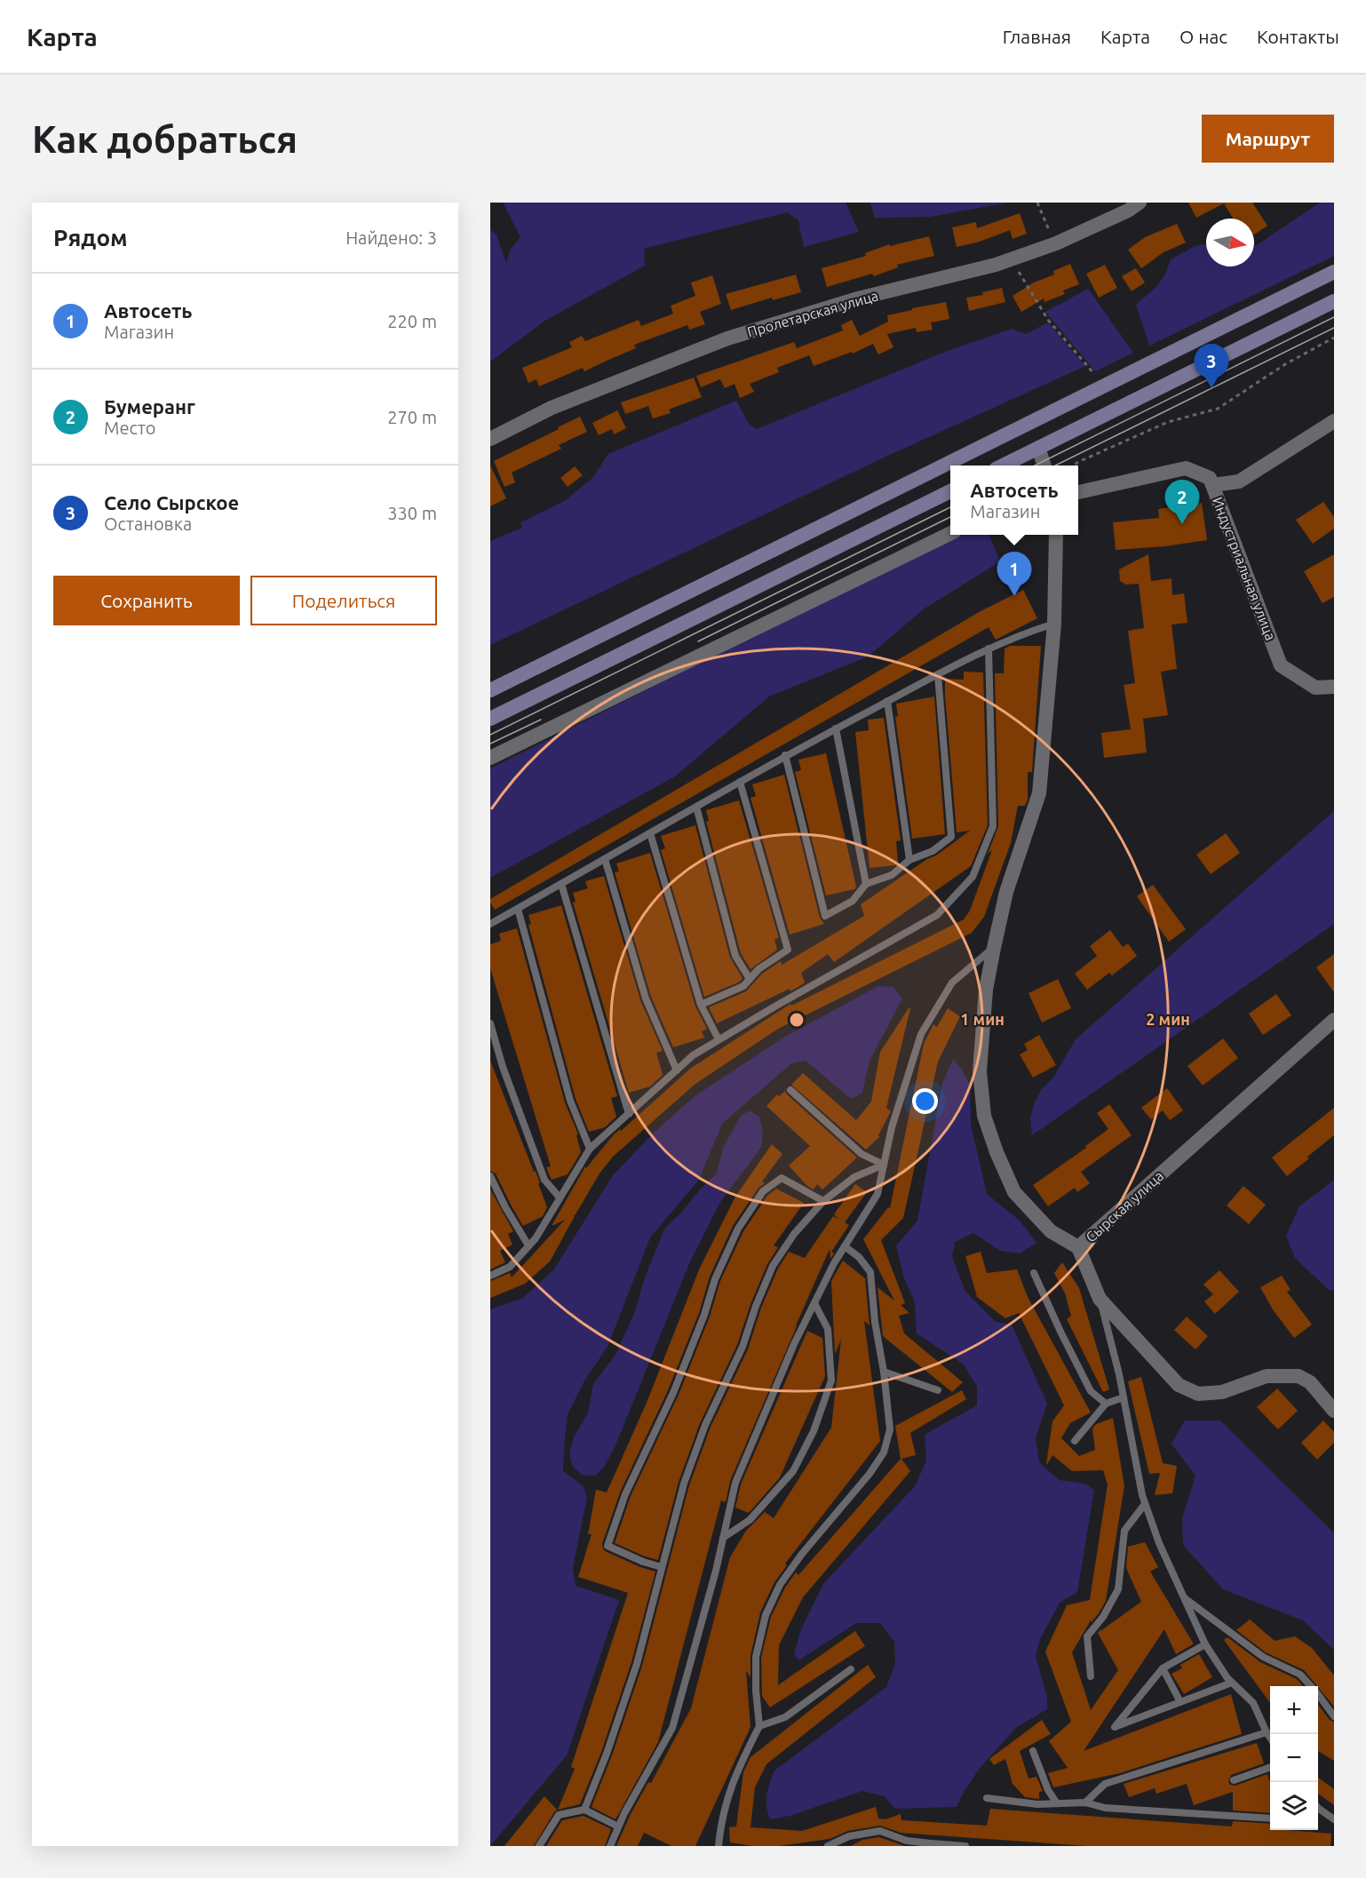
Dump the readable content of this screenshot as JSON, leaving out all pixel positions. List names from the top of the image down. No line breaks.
{"streets":{"street":["Пролетарская улица","Индустриальная улица","Сырская улица"]},"north":"right","page":{"header":"Карта","nav":["Главная","Карта","О нас","Контакты"],"buttons":["Маршрут",["Сохранить","Поделиться"]],"title":"Как добраться","heading":["Рядом","Найдено: 3"],"list":[{"mark":"1","name":"Автосеть","note":"Магазин","value":"220 m"},{"mark":"2","name":"Бумеранг","note":"Место","value":"270 m"},{"mark":"3","name":"Село Сырское","note":"Остановка","value":"330 m"}],"pins":["3","2","1"],"popup":["Автосеть","Магазин"],"map_buttons":["+","−"]},"rings":["1 мин","2 мин"]}
